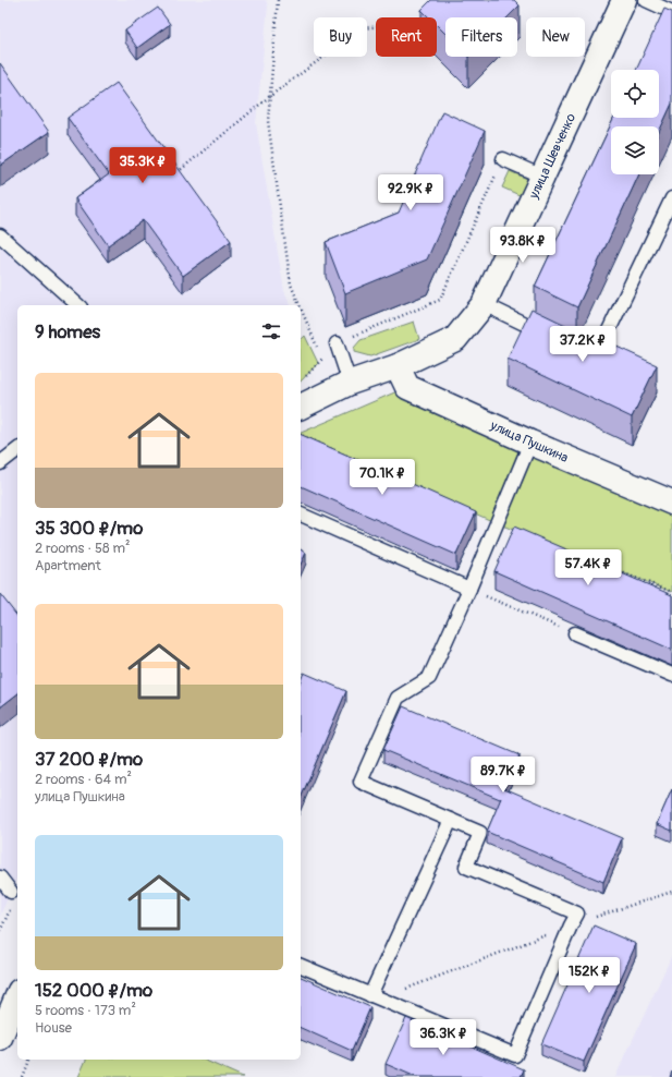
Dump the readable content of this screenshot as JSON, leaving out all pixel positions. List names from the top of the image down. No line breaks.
{"streets":{"street":["улица Шевченко","улица Пушкина"]},"crossings":[["улица Шевченко","улица Пушкина"]],"page":{"chip":["Buy","Rent","Filters","New"],"price":["35.3K ₽","92.9K ₽","93.8K ₽","37.2K ₽","70.1K ₽","57.4K ₽","89.7K ₽","152K ₽","36.3K ₽"],"heading":"9 homes","list":[{"name":"35 300 ₽/mo","note":"2 rooms · 58 m² · Apartment"},{"name":"37 200 ₽/mo","note":"2 rooms · 64 m² · улица Пушкина"},{"name":"152 000 ₽/mo","note":"5 rooms · 173 m² · House"}]}}
